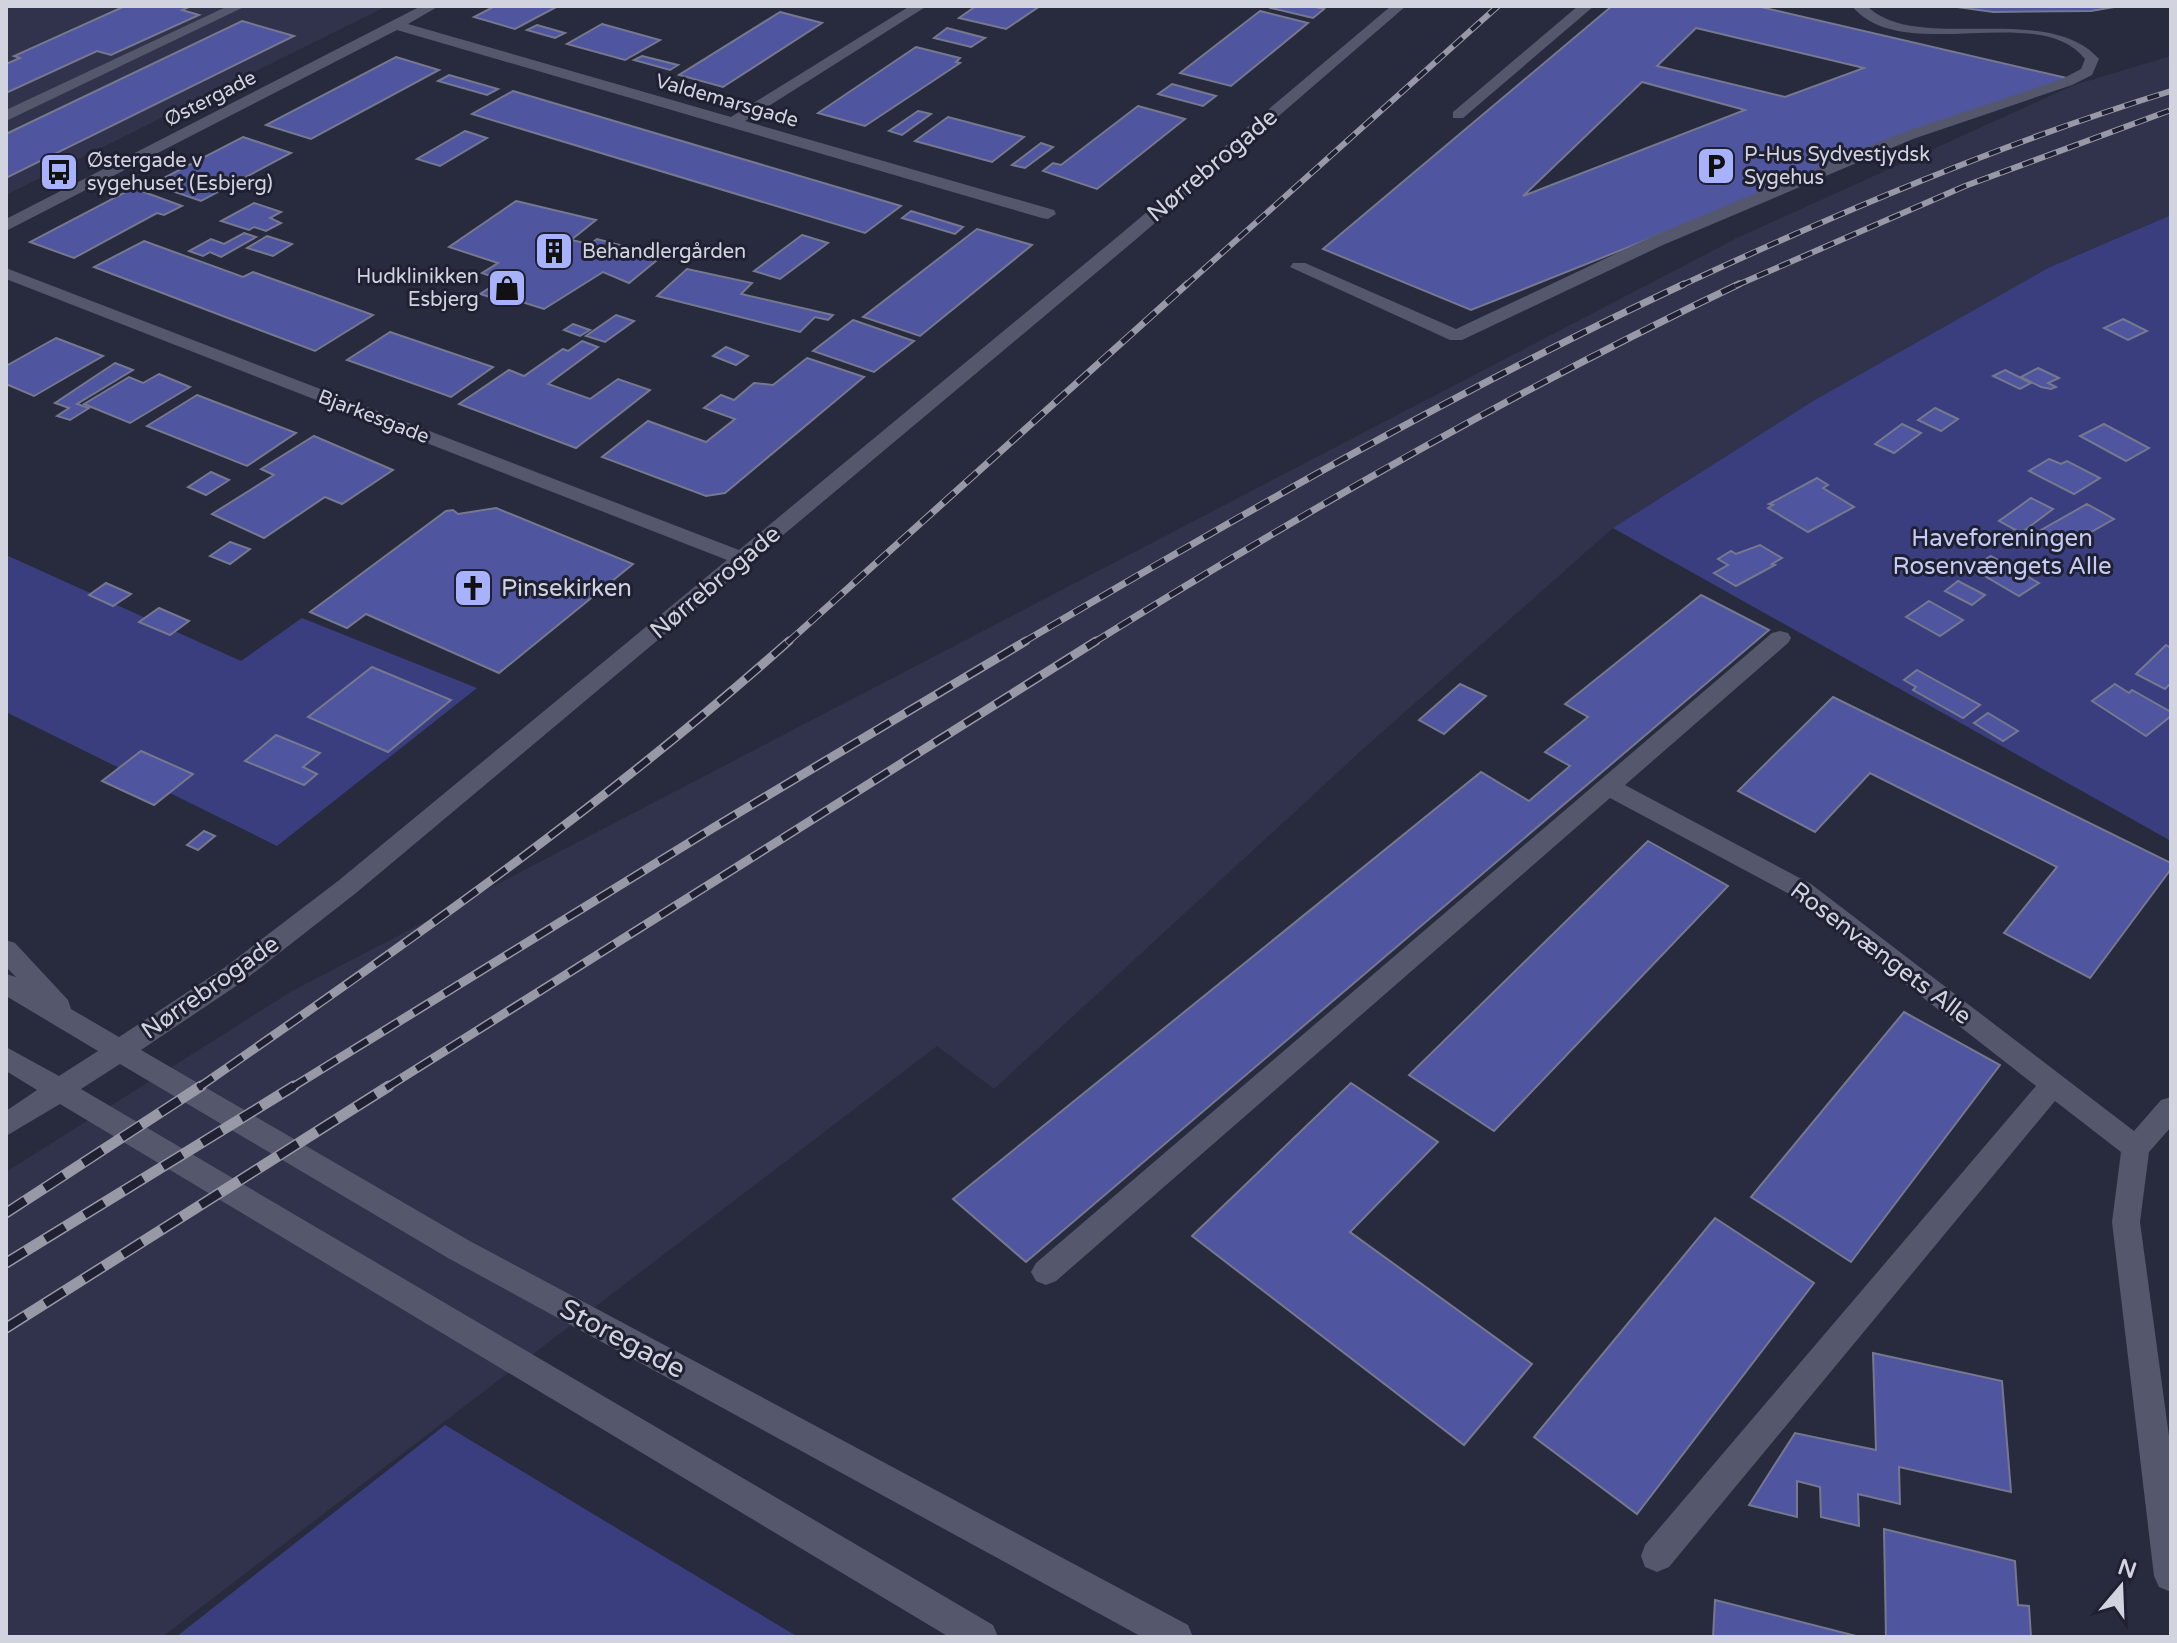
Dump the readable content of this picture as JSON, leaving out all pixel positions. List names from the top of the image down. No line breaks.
{"streets":{"street":["Østergade","Valdemarsgade","Nørrebrogade","Bjarkesgade","Rosenvængets Alle","Storegade"]},"crossings":[["Østergade","Valdemarsgade"],["Nørrebrogade","Bjarkesgade"]],"parks":["Haveforeningen Rosenvængets Alle"],"places":{"parking":["P-Hus Sydvestjydsk Sygehus"],"bus stop":["Østergade v sygehuset (Esbjerg)"],"building":["Behandlergården"],"shop":["Hudklinikken Esbjerg"],"church":["Pinsekirken"]},"north":"top"}
